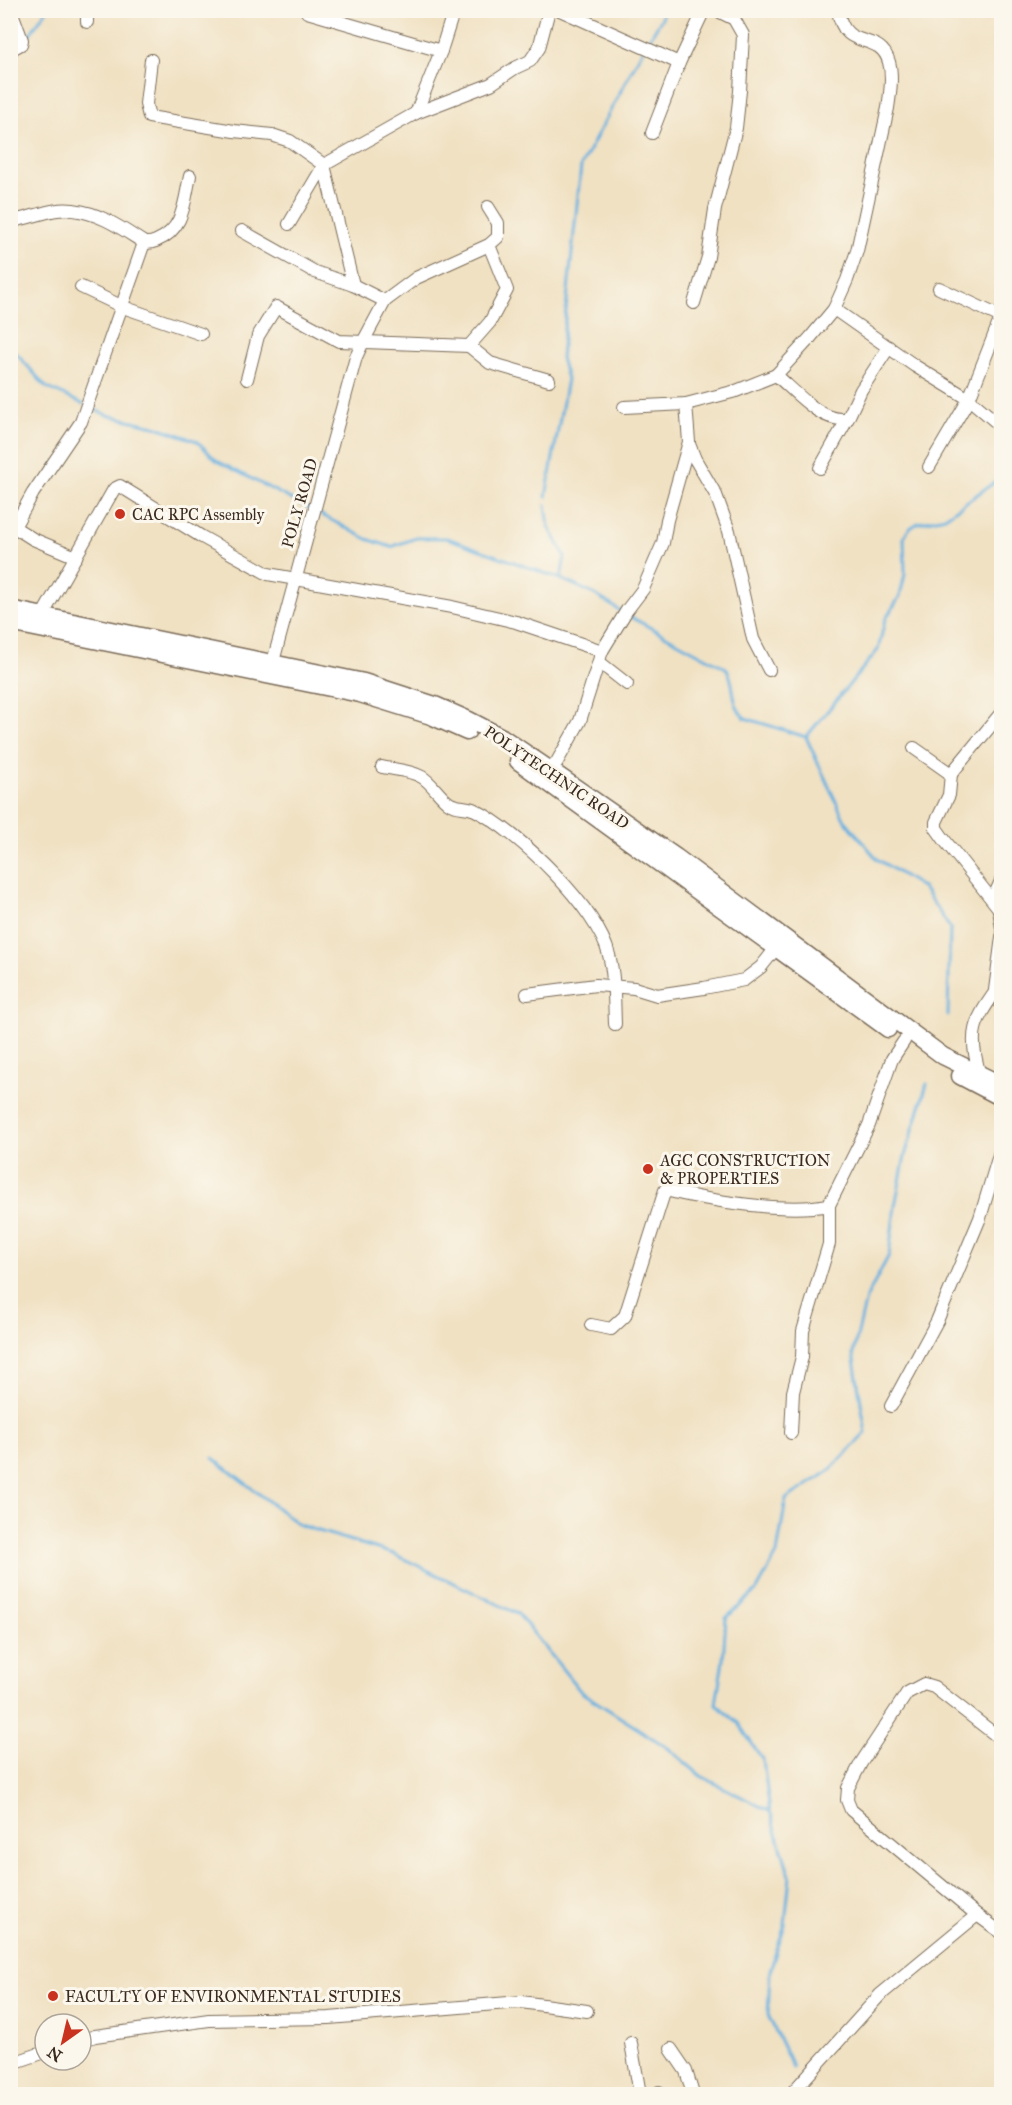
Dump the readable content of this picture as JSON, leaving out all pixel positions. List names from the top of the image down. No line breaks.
{"streets":{"main road":["POLYTECHNIC ROAD"],"street":["POLY ROAD"]},"crossings":[["POLY ROAD","POLYTECHNIC ROAD"]],"places":["CAC RPC Assembly","AGC CONSTRUCTION & PROPERTIES","FACULTY OF ENVIRONMENTAL STUDIES"],"north":"bottom left"}
